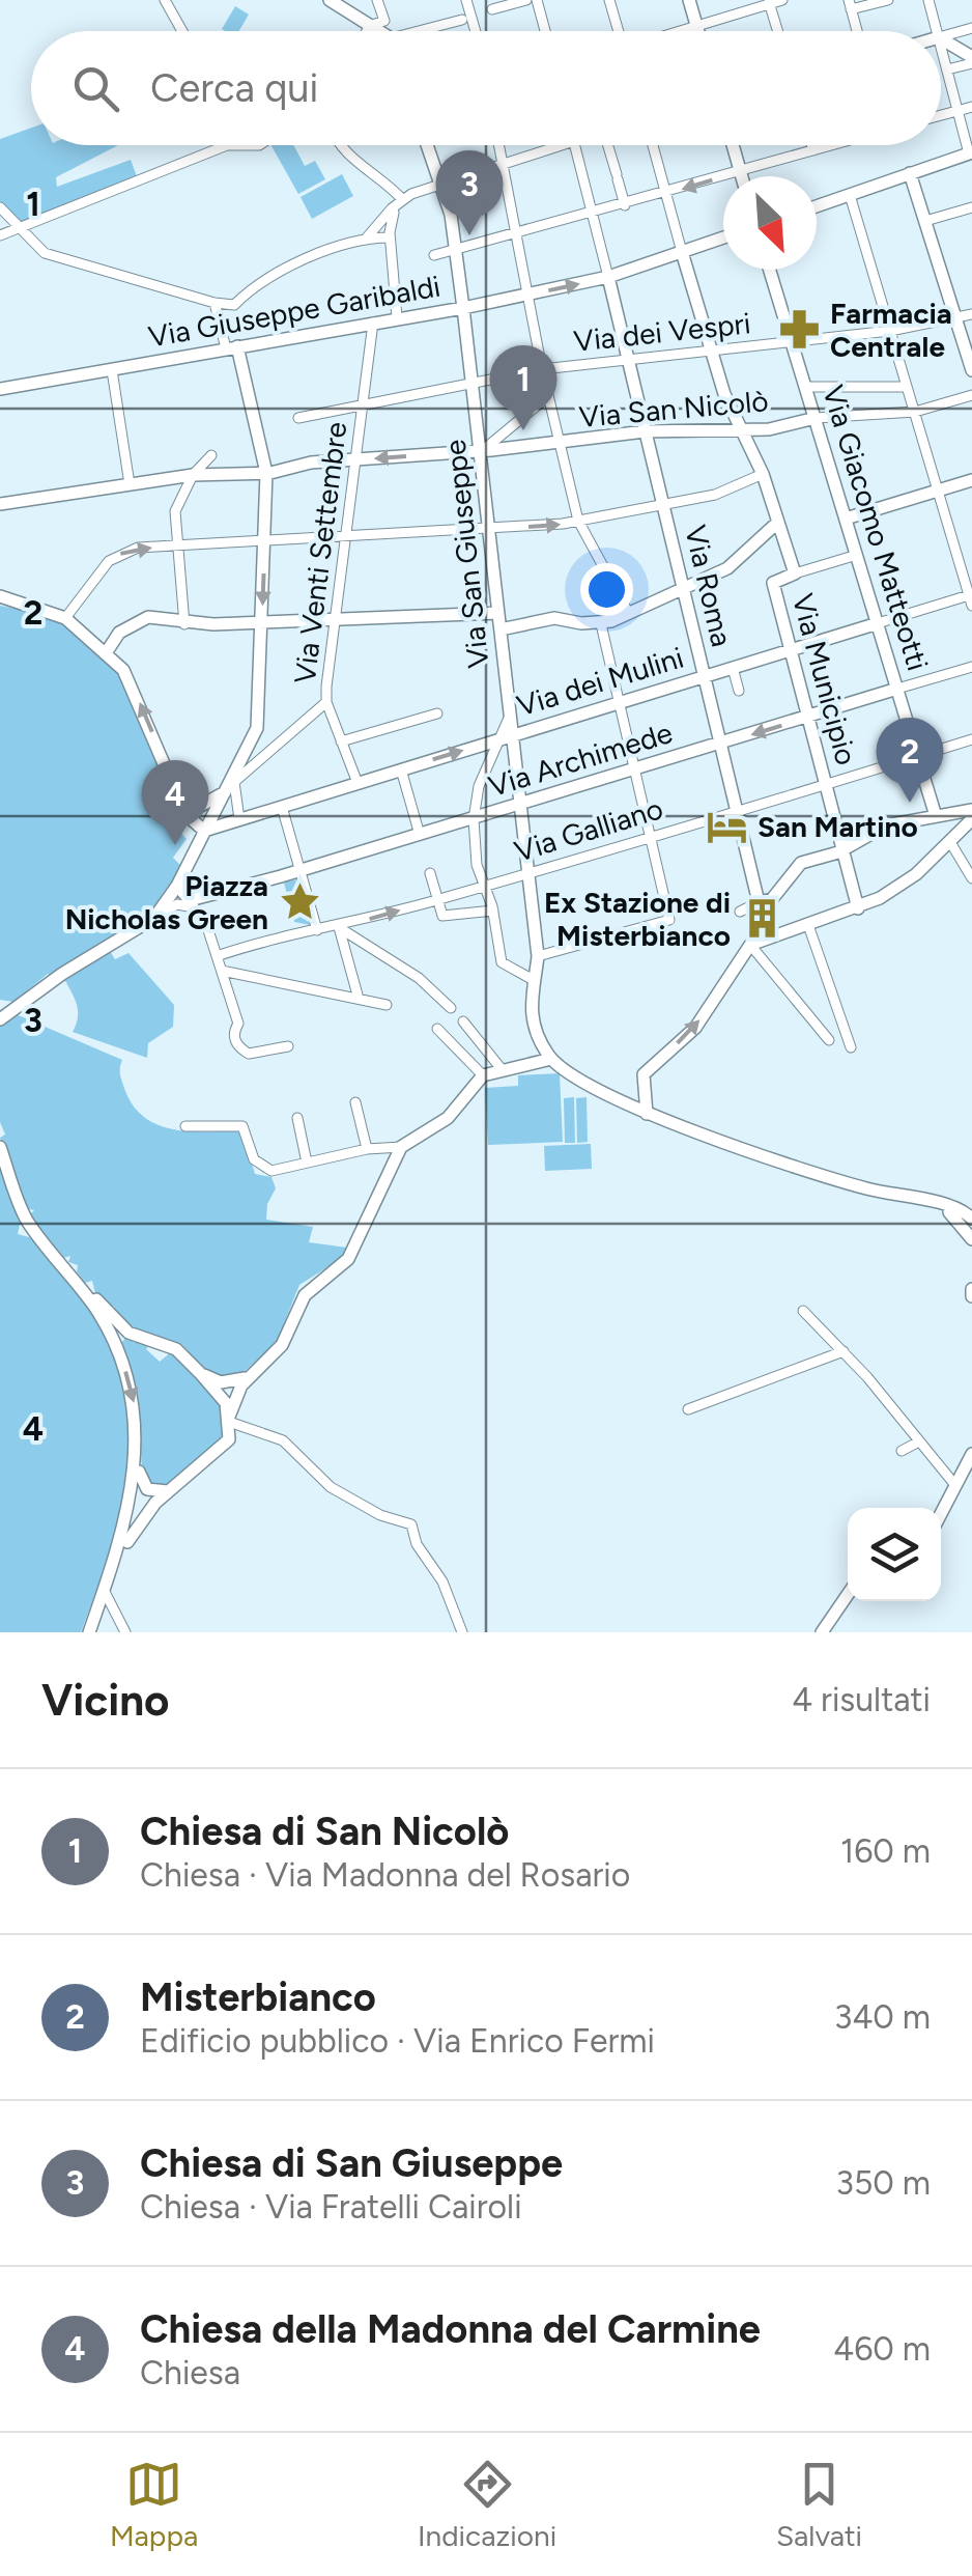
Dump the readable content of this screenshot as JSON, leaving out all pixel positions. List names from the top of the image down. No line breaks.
{"streets":{"street":["Via Giuseppe Garibaldi","Via dei Vespri","Via San Nicolò","Via Giacomo Matteotti","Via Venti Settembre","Via San Giuseppe","Via Roma","Via Municipio","Via dei Mulini","Via Archimede","Via Galliano"]},"crossings":[["Via Giuseppe Garibaldi","Via Venti Settembre"],["Via Giuseppe Garibaldi","Via San Giuseppe"],["Via Giuseppe Garibaldi","Via Roma"],["Via Giuseppe Garibaldi","Via Municipio"],["Via dei Vespri","Via Giacomo Matteotti"],["Via dei Vespri","Via Venti Settembre"],["Via dei Vespri","Via San Giuseppe"],["Via dei Vespri","Via Roma"],["Via dei Vespri","Via Municipio"],["Via San Nicolò","Via Giacomo Matteotti"],["Via San Nicolò","Via Venti Settembre"],["Via San Nicolò","Via San Giuseppe"],["Via San Nicolò","Via Roma"],["Via San Nicolò","Via Municipio"],["Via Giacomo Matteotti","Via dei Mulini"],["Via Giacomo Matteotti","Via Archimede"],["Via Giacomo Matteotti","Via Galliano"],["Via Venti Settembre","Via dei Mulini"],["Via San Giuseppe","Via dei Mulini"],["Via San Giuseppe","Via Archimede"],["Via San Giuseppe","Via Galliano"],["Via Roma","Via dei Mulini"],["Via Roma","Via Archimede"],["Via Roma","Via Galliano"],["Via Municipio","Via dei Mulini"],["Via Municipio","Via Archimede"],["Via Municipio","Via Galliano"]],"places":{"pharmacy":["Farmacia Centrale"],"hotel":["San Martino"],"place":["Piazza Nicholas Green"],"building":["Ex Stazione di Misterbianco"]},"north":"bottom right","page":{"search":"Cerca qui","pins":["3","1","2","4"],"heading":["Vicino","4 risultati"],"list":[{"mark":"1","name":"Chiesa di San Nicolò","note":"Chiesa · Via Madonna del Rosario","value":"160 m"},{"mark":"2","name":"Misterbianco","note":"Edificio pubblico · Via Enrico Fermi","value":"340 m"},{"mark":"3","name":"Chiesa di San Giuseppe","note":"Chiesa · Via Fratelli Cairoli","value":"350 m"},{"mark":"4","name":"Chiesa della Madonna del Carmine","note":"Chiesa","value":"460 m"}],"nav":["Mappa","Indicazioni","Salvati"]},"grid":{"rows":["1","2","3","4"]}}
